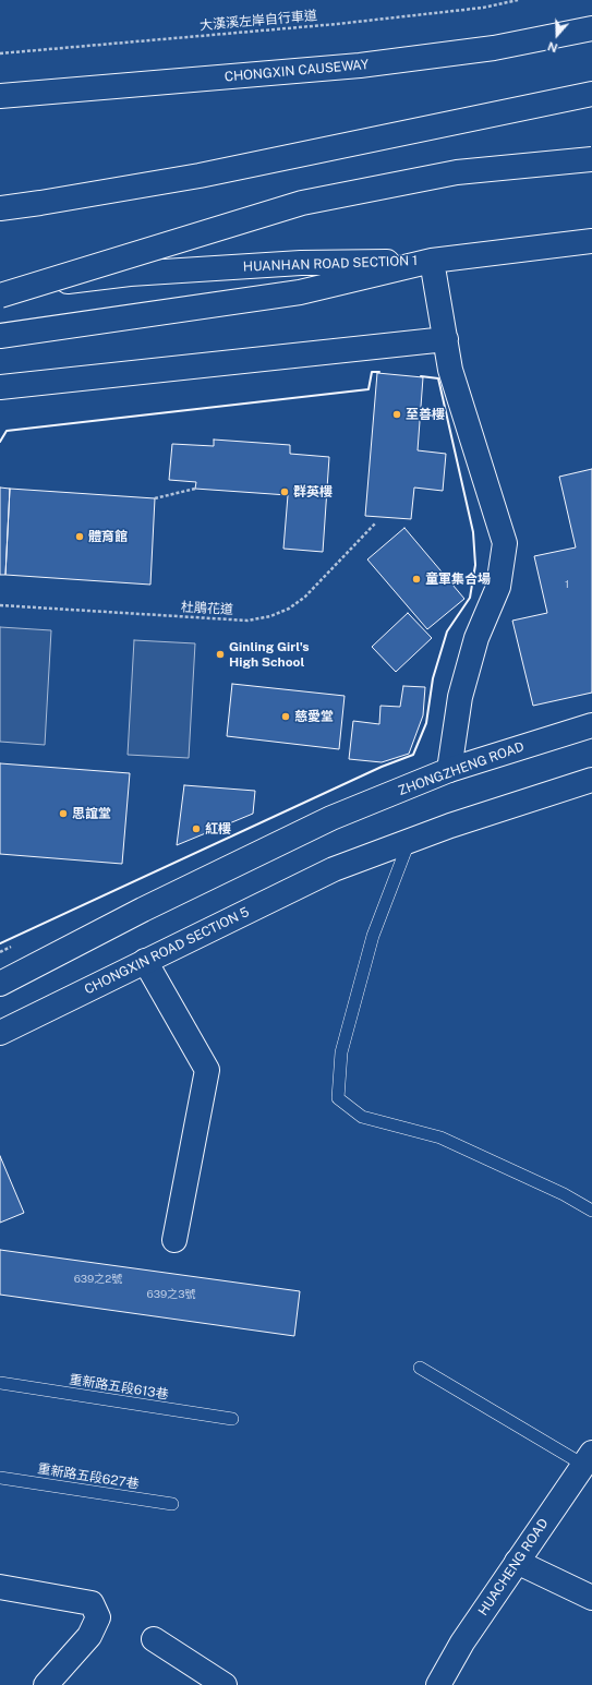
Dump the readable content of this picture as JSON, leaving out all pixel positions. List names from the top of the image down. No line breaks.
{"streets":{"street":["CHONGXIN CAUSEWAY","HUANHAN ROAD SECTION 1","ZHONGZHENG ROAD","CHONGXIN ROAD SECTION 5","HUACHENG ROAD"],"lane":["重新路五段613巷","重新路五段627巷"],"path":["大漢溪左岸自行車道","杜鵑花道"]},"places":["至善樓","群英樓","體育館","童軍集合場","Ginling Girl's High School","慈愛堂","思誼堂","紅樓"],"house_numbers":["1","639之2號","639之3號"],"north":"bottom"}
